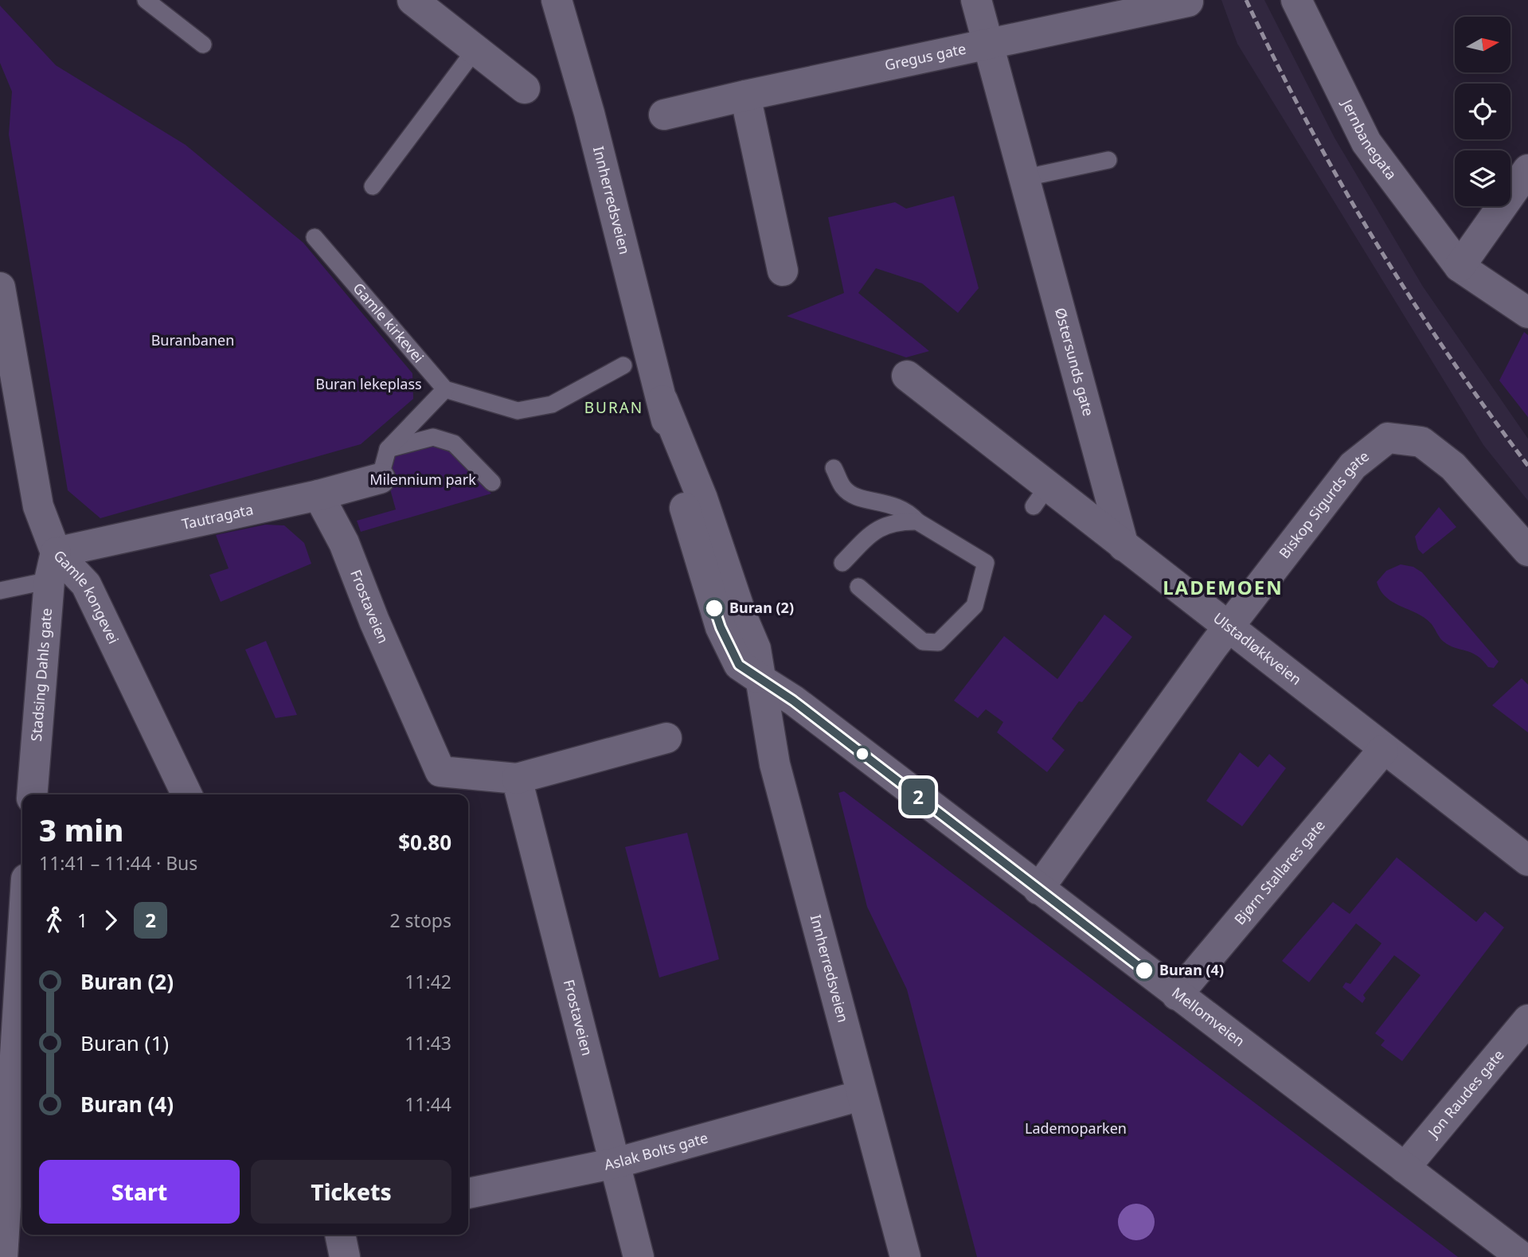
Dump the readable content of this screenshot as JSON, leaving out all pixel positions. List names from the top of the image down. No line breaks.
{"streets":{"street":["Gregus gate","Jernbanegata","Innherredsveien","Østersunds gate","Biskop Sigurds gate","Tautragata","Gamle kongevei","Frostaveien","Ulstadløkkveien","Stadsing Dahls gate","Bjørn Stallares gate","Mellomveien","Jon Raudes gate","Aslak Bolts gate"],"lane":["Gamle kirkevei"]},"crossings":[["Gregus gate","Østersunds gate"],["Innherredsveien","Mellomveien"],["Østersunds gate","Ulstadløkkveien"],["Biskop Sigurds gate","Ulstadløkkveien"],["Biskop Sigurds gate","Mellomveien"],["Tautragata","Gamle kongevei"],["Tautragata","Frostaveien"],["Tautragata","Stadsing Dahls gate"],["Gamle kongevei","Stadsing Dahls gate"],["Frostaveien","Aslak Bolts gate"],["Ulstadløkkveien","Bjørn Stallares gate"],["Bjørn Stallares gate","Mellomveien"],["Mellomveien","Jon Raudes gate"]],"districts":["BURAN","LADEMOEN"],"parks":["Buranbanen","Buran lekeplass","Milennium park","Lademoparken"],"places":["Buran (2)","Buran (4)"],"lines":["bus line 2"],"north":"right","page":{"on_map":"2","heading":["3 min","11:41 – 11:44 · Bus","$0.80"],"legs":["1","2","2 stops"],"list":[{"name":"Buran (2)","value":"11:42"},{"name":"Buran (1)","value":"11:43"},{"name":"Buran (4)","value":"11:44"}],"buttons":["Start","Tickets"]}}
